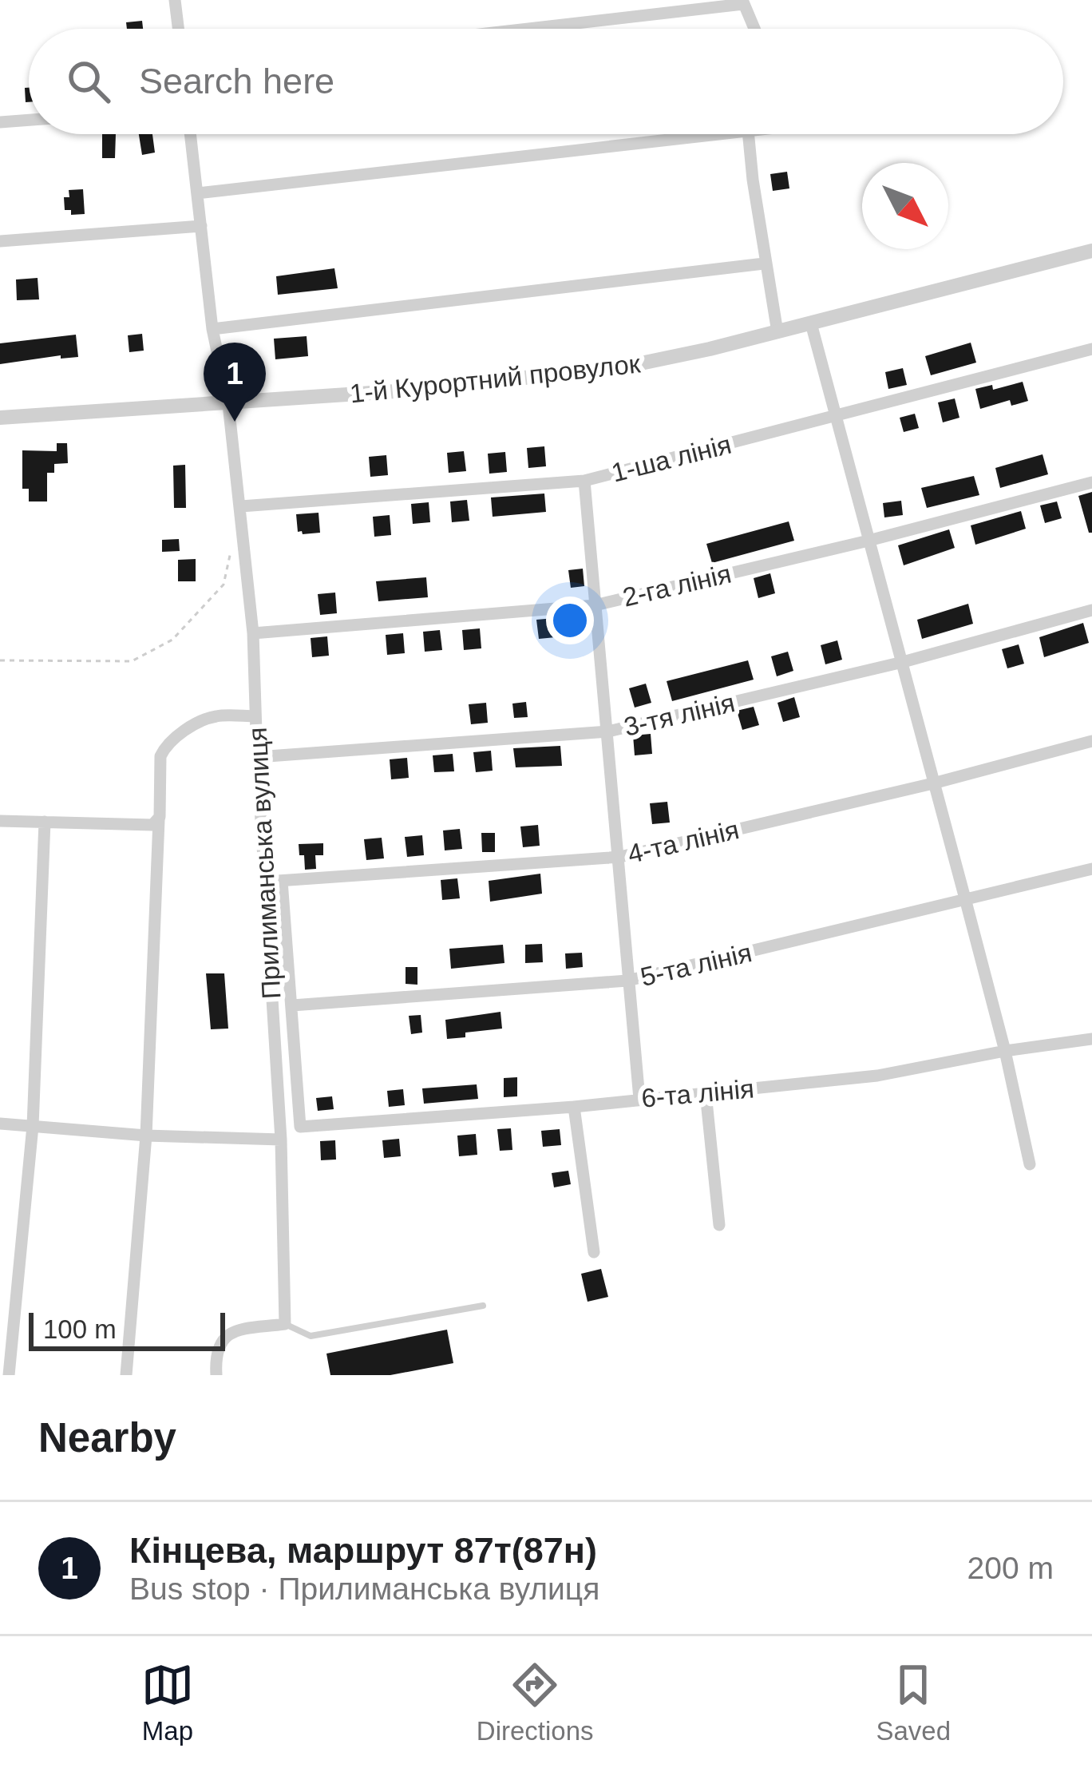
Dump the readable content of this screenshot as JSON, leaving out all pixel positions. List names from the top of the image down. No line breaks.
{"streets":{"street":["1-й Курортний провулок","1-ша лінія","2-га лінія","3-тя лінія","4-та лінія","Прилиманська вулиця","5-та лінія","6-та лінія"]},"crossings":[["1-й Курортний провулок","Прилиманська вулиця"],["1-ша лінія","Прилиманська вулиця"],["2-га лінія","Прилиманська вулиця"],["3-тя лінія","Прилиманська вулиця"],["4-та лінія","Прилиманська вулиця"],["5-та лінія","6-та лінія"]],"scale_bar":"100 m","north":"bottom right","page":{"search":"Search here","pins":"1","scale":"100 m","heading":"Nearby","list":[{"mark":"1","name":"Кінцева, маршрут 87т(87н)","note":"Bus stop · Прилиманська вулиця","value":"200 m"}],"nav":["Map","Directions","Saved"]}}
